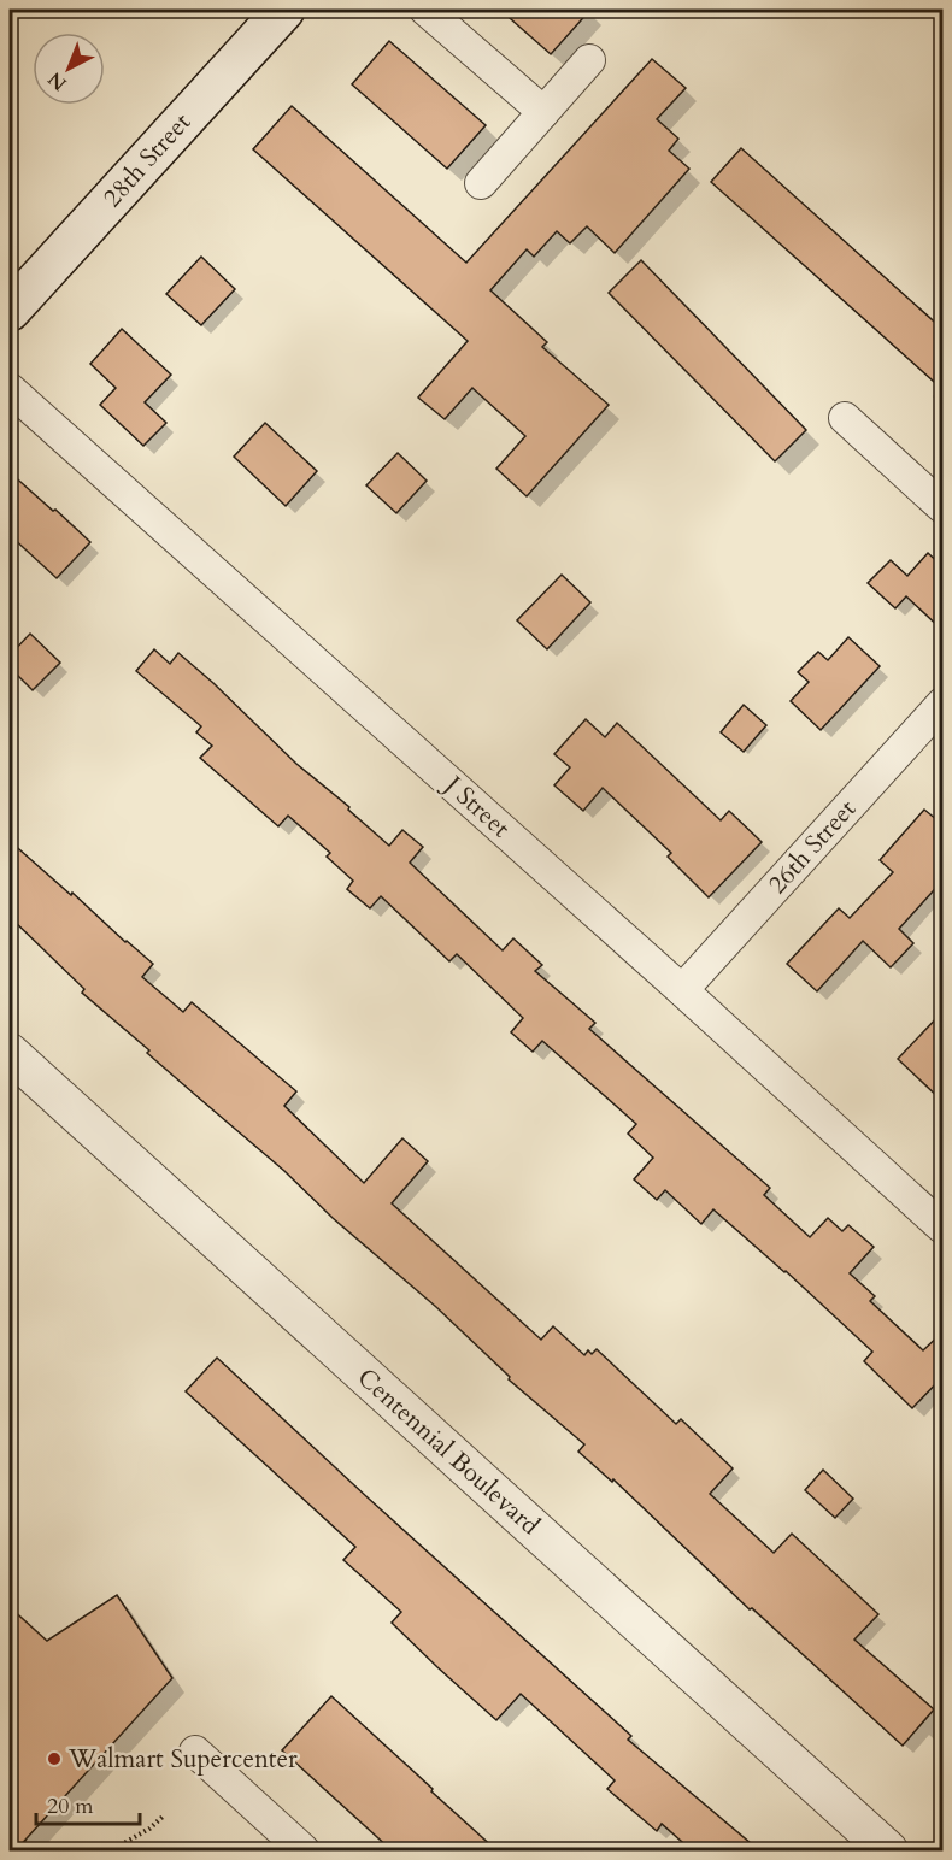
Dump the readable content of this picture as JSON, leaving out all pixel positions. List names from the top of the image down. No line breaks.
{"streets":{"main road":["28th Street"],"street":["J Street","26th Street","Centennial Boulevard"]},"crossings":[["J Street","26th Street"]],"places":["Walmart Supercenter"],"scale_bar":"20 m","north":"bottom left"}
